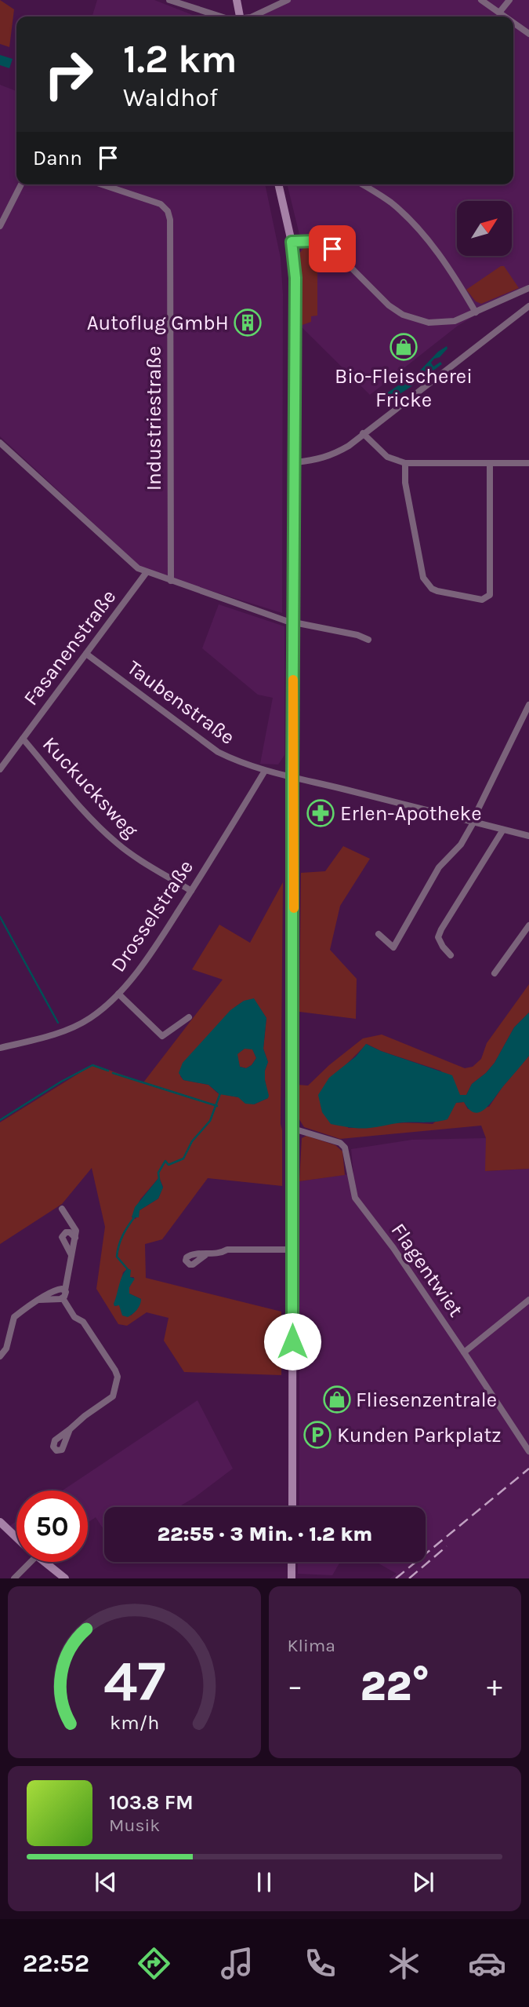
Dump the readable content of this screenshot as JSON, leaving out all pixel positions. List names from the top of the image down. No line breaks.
{"streets":{"street":["Industriestraße","Fasanenstraße","Taubenstraße","Kuckucksweg","Drosselstraße","Flagentwiet"]},"crossings":[["Fasanenstraße","Taubenstraße"],["Fasanenstraße","Kuckucksweg"],["Taubenstraße","Drosselstraße"],["Kuckucksweg","Drosselstraße"]],"places":{"building":["Autoflug GmbH"],"shop":["Bio-Fleischerei Fricke","Fliesenzentrale"],"pharmacy":["Erlen-Apotheke"],"parking":["Kunden Parkplatz"]},"north":"top right","page":{"turn":["1.2 km","Waldhof"],"then":"Dann","limit":"50","trip":"22:55 · 3 Min. · 1.2 km","tile":"Klima","heat":["−","22°","+"],"song":["103.8 FM","Musik"],"tabs":"22:52","gauge":["47","km/h"]}}
